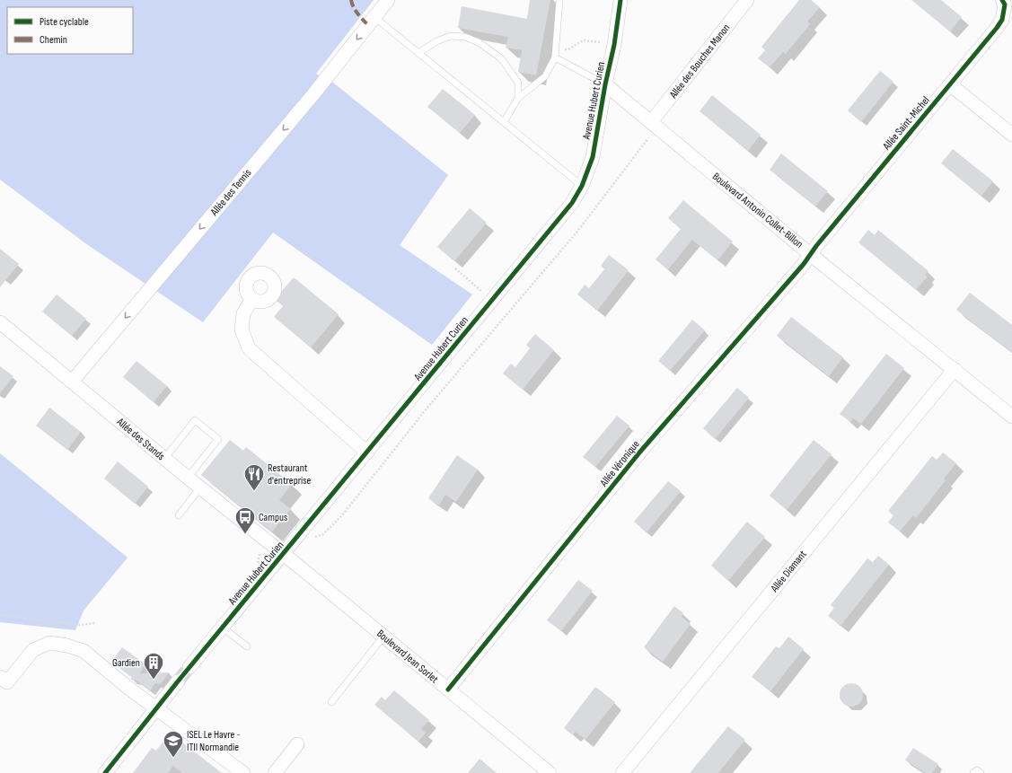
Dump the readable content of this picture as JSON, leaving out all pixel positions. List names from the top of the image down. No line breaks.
{"streets":{"street":["Allée des Bouches Manon","Avenue Hubert Curien","Allée Saint-Michel","Allée des Tennis","Boulevard Antonin Collet-Billon","Allée des Stands","Allée Véronique","Allée Diamant","Boulevard Jean Sorlet"]},"crossings":[["Allée des Bouches Manon","Boulevard Antonin Collet-Billon"],["Avenue Hubert Curien","Boulevard Antonin Collet-Billon"],["Avenue Hubert Curien","Allée des Stands"],["Avenue Hubert Curien","Boulevard Jean Sorlet"],["Allée Saint-Michel","Boulevard Antonin Collet-Billon"],["Allée Saint-Michel","Allée Véronique"],["Allée des Tennis","Allée des Stands"],["Boulevard Antonin Collet-Billon","Allée Véronique"],["Boulevard Antonin Collet-Billon","Allée Diamant"],["Allée des Stands","Boulevard Jean Sorlet"],["Allée Véronique","Boulevard Jean Sorlet"]],"one_way":["Allée des Tennis"],"places":{"restaurant":["Restaurant d'entreprise"],"bus stop":["Campus"],"building":["Gardien"],"school or university":["ISEL Le Havre - ITII Normandie"]},"legend":["Piste cyclable","Chemin"]}
